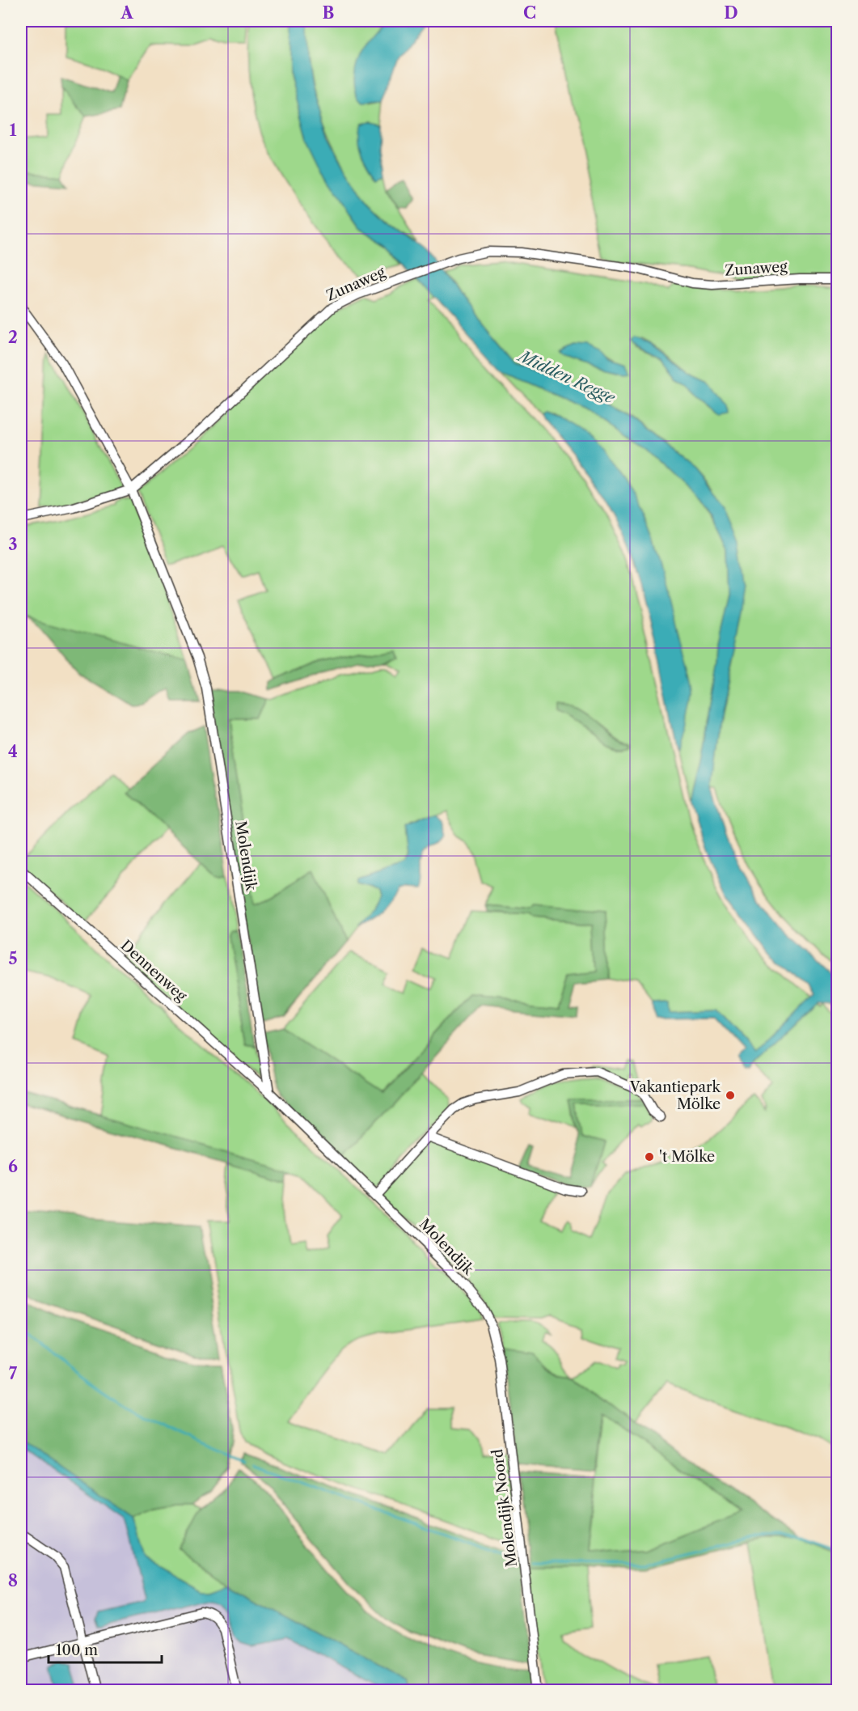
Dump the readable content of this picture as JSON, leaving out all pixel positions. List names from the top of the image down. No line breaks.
{"streets":{"street":["Zunaweg","Molendijk","Dennenweg","Molendijk Noord"]},"crossings":[["Zunaweg","Molendijk"],["Molendijk","Dennenweg"],["Molendijk","Molendijk Noord"]],"water":["Midden Regge"],"places":["Vakantiepark Mölke","'t Mölke"],"scale_bar":"100 m","grid":{"columns":["A","B","C","D"],"rows":["1","2","3","4","5","6","7","8"]}}
